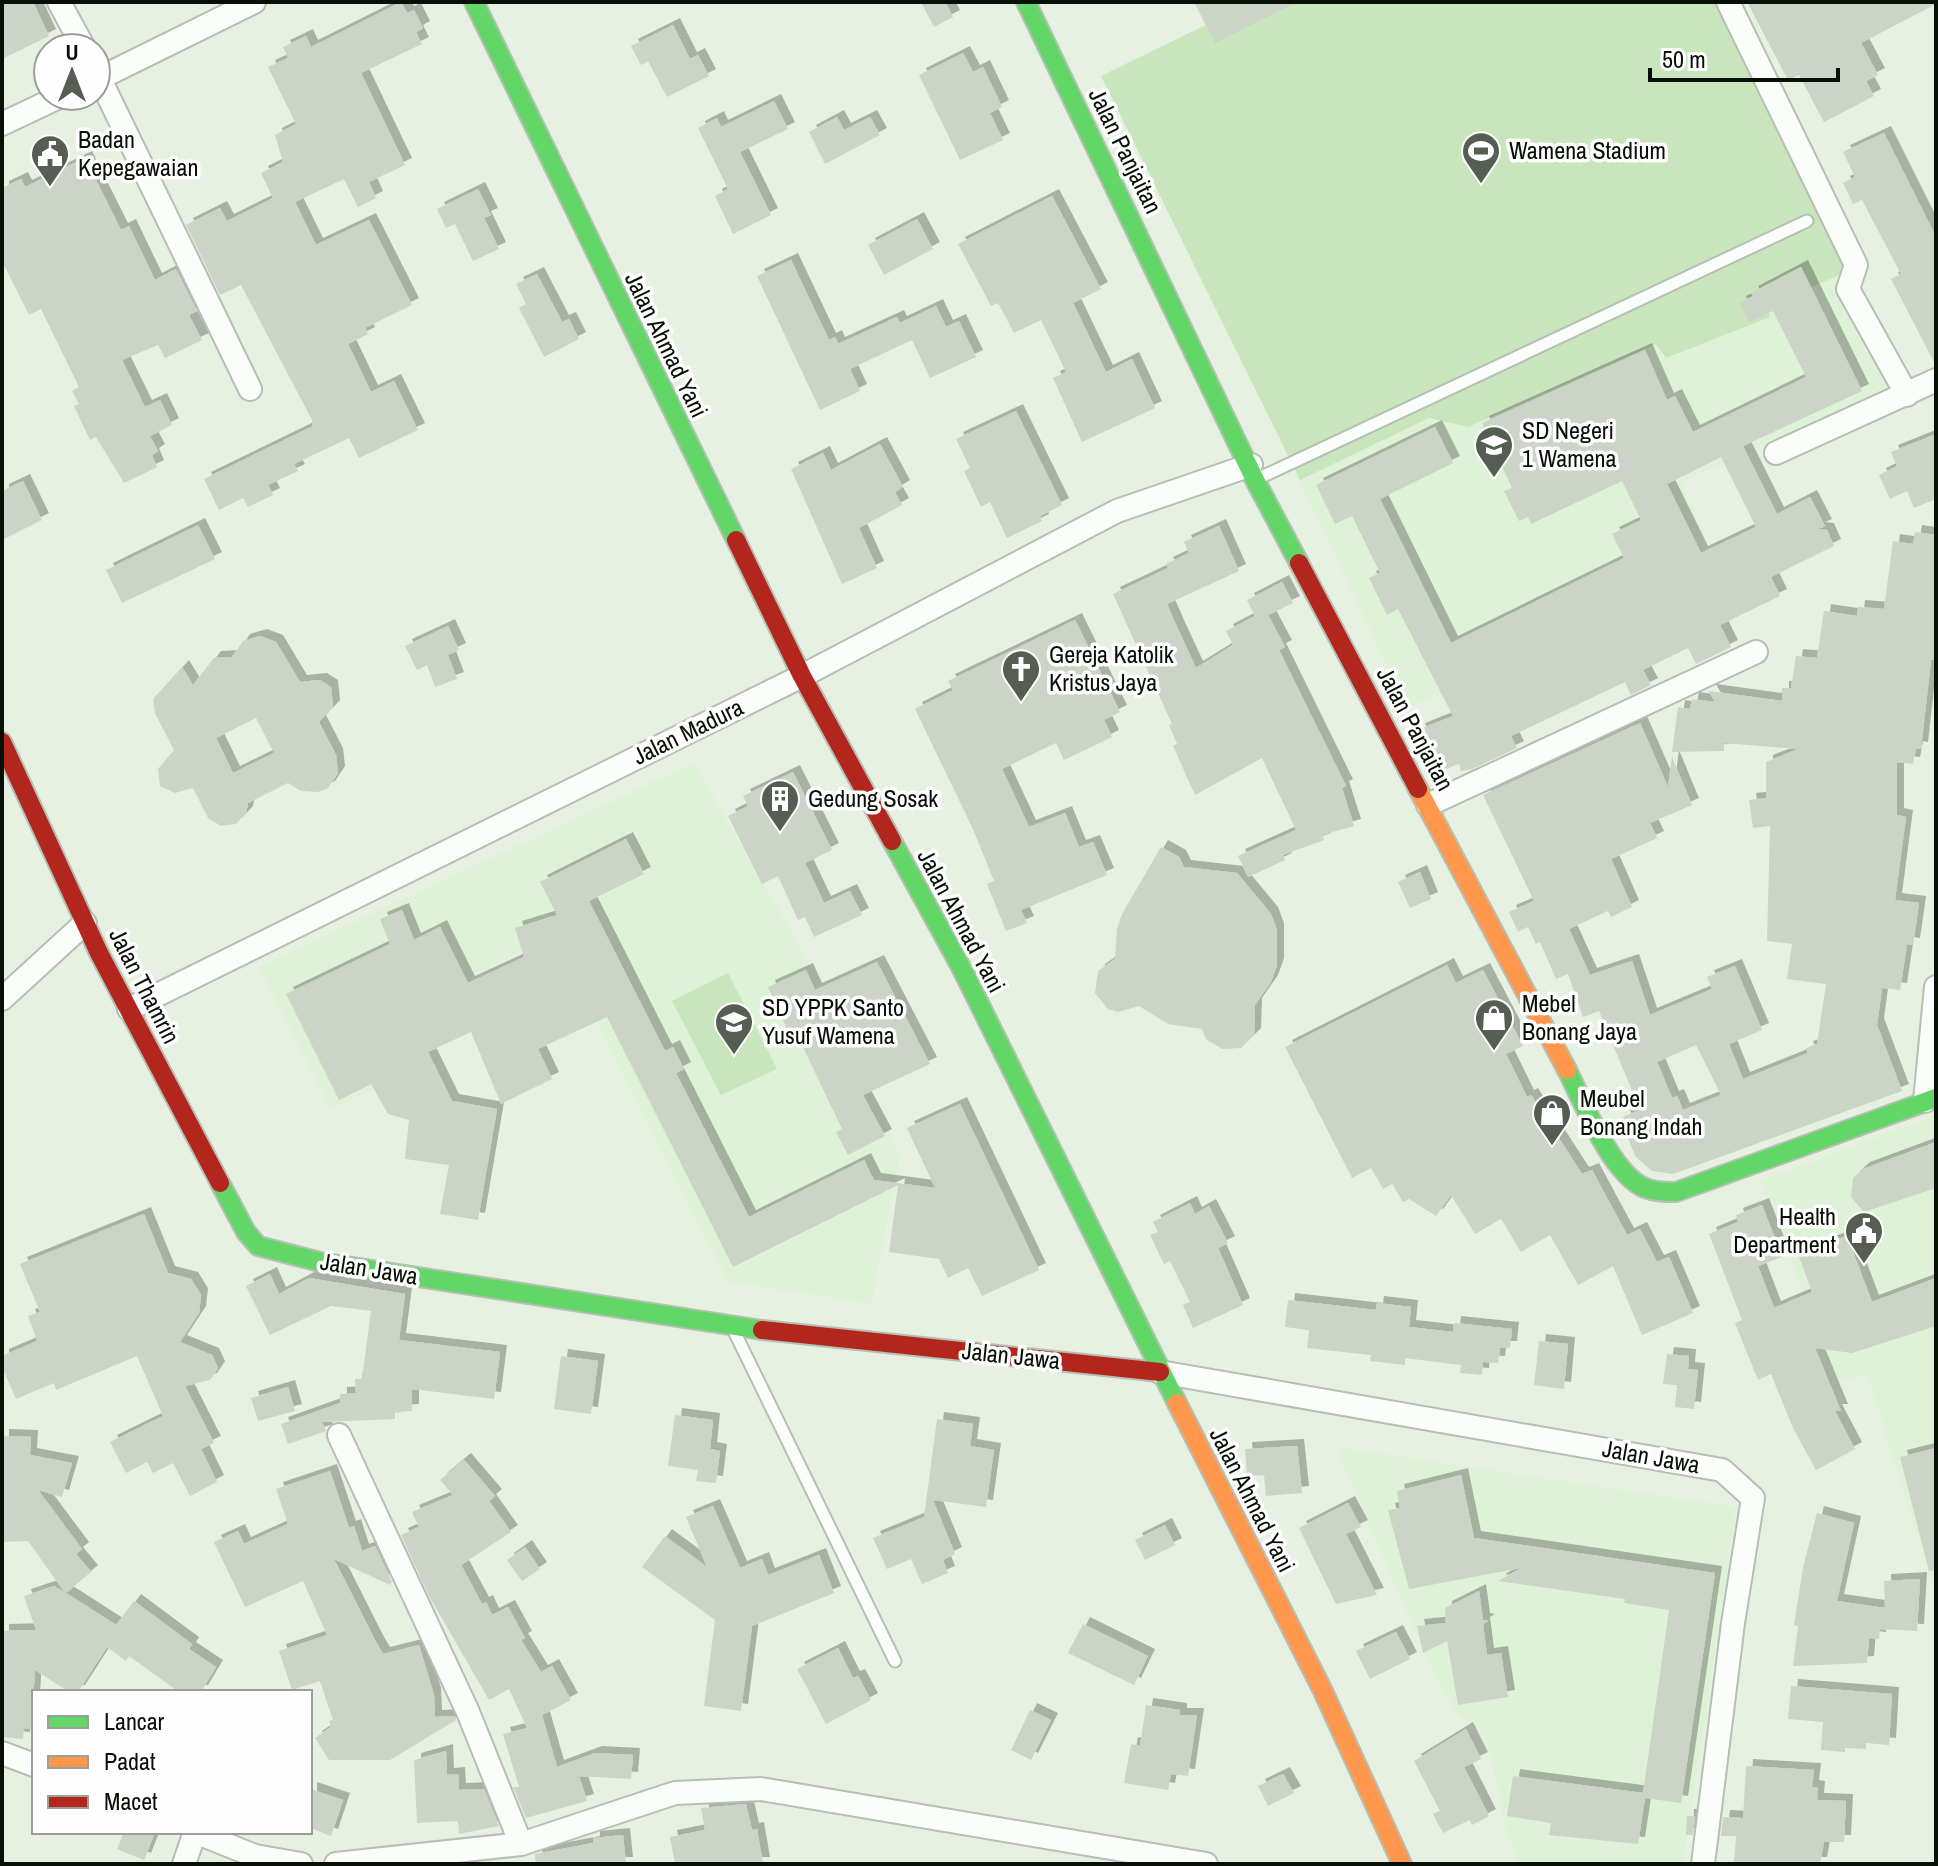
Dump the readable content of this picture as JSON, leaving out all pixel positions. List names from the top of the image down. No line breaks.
{"streets":{"street":["Jalan Panjaitan","Jalan Ahmad Yani","Jalan Madura","Jalan Thamrin","Jalan Jawa"]},"crossings":[["Jalan Panjaitan","Jalan Madura"],["Jalan Ahmad Yani","Jalan Madura"],["Jalan Ahmad Yani","Jalan Jawa"],["Jalan Madura","Jalan Thamrin"],["Jalan Thamrin","Jalan Jawa"]],"places":{"sports":["Wamena Stadium"],"public building":["Badan Kepegawaian","Health Department"],"school or university":["SD Negeri 1 Wamena","SD YPPK Santo Yusuf Wamena"],"church":["Gereja Katolik Kristus Jaya"],"building":["Gedung Sosak"],"shop":["Mebel Bonang Jaya","Meubel Bonang Indah"]},"legend":["Lancar","Padat","Macet"],"scale_bar":"50 m","north":"top"}
